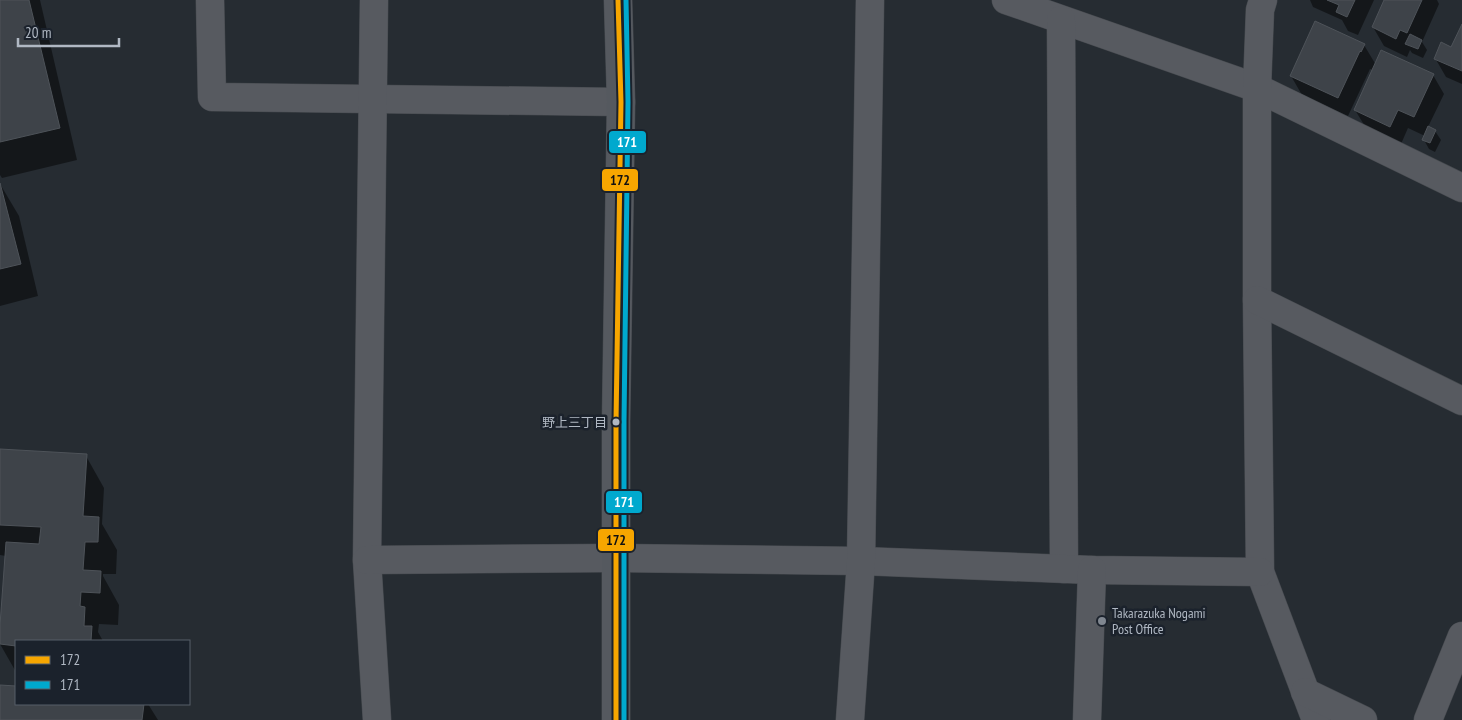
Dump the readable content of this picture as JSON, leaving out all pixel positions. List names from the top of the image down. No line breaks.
{"places":["野上三丁目","Takarazuka Nogami Post Office"],"lines":["transit line 172","transit line 171"],"legend":["172","171"],"scale_bar":"20 m"}
